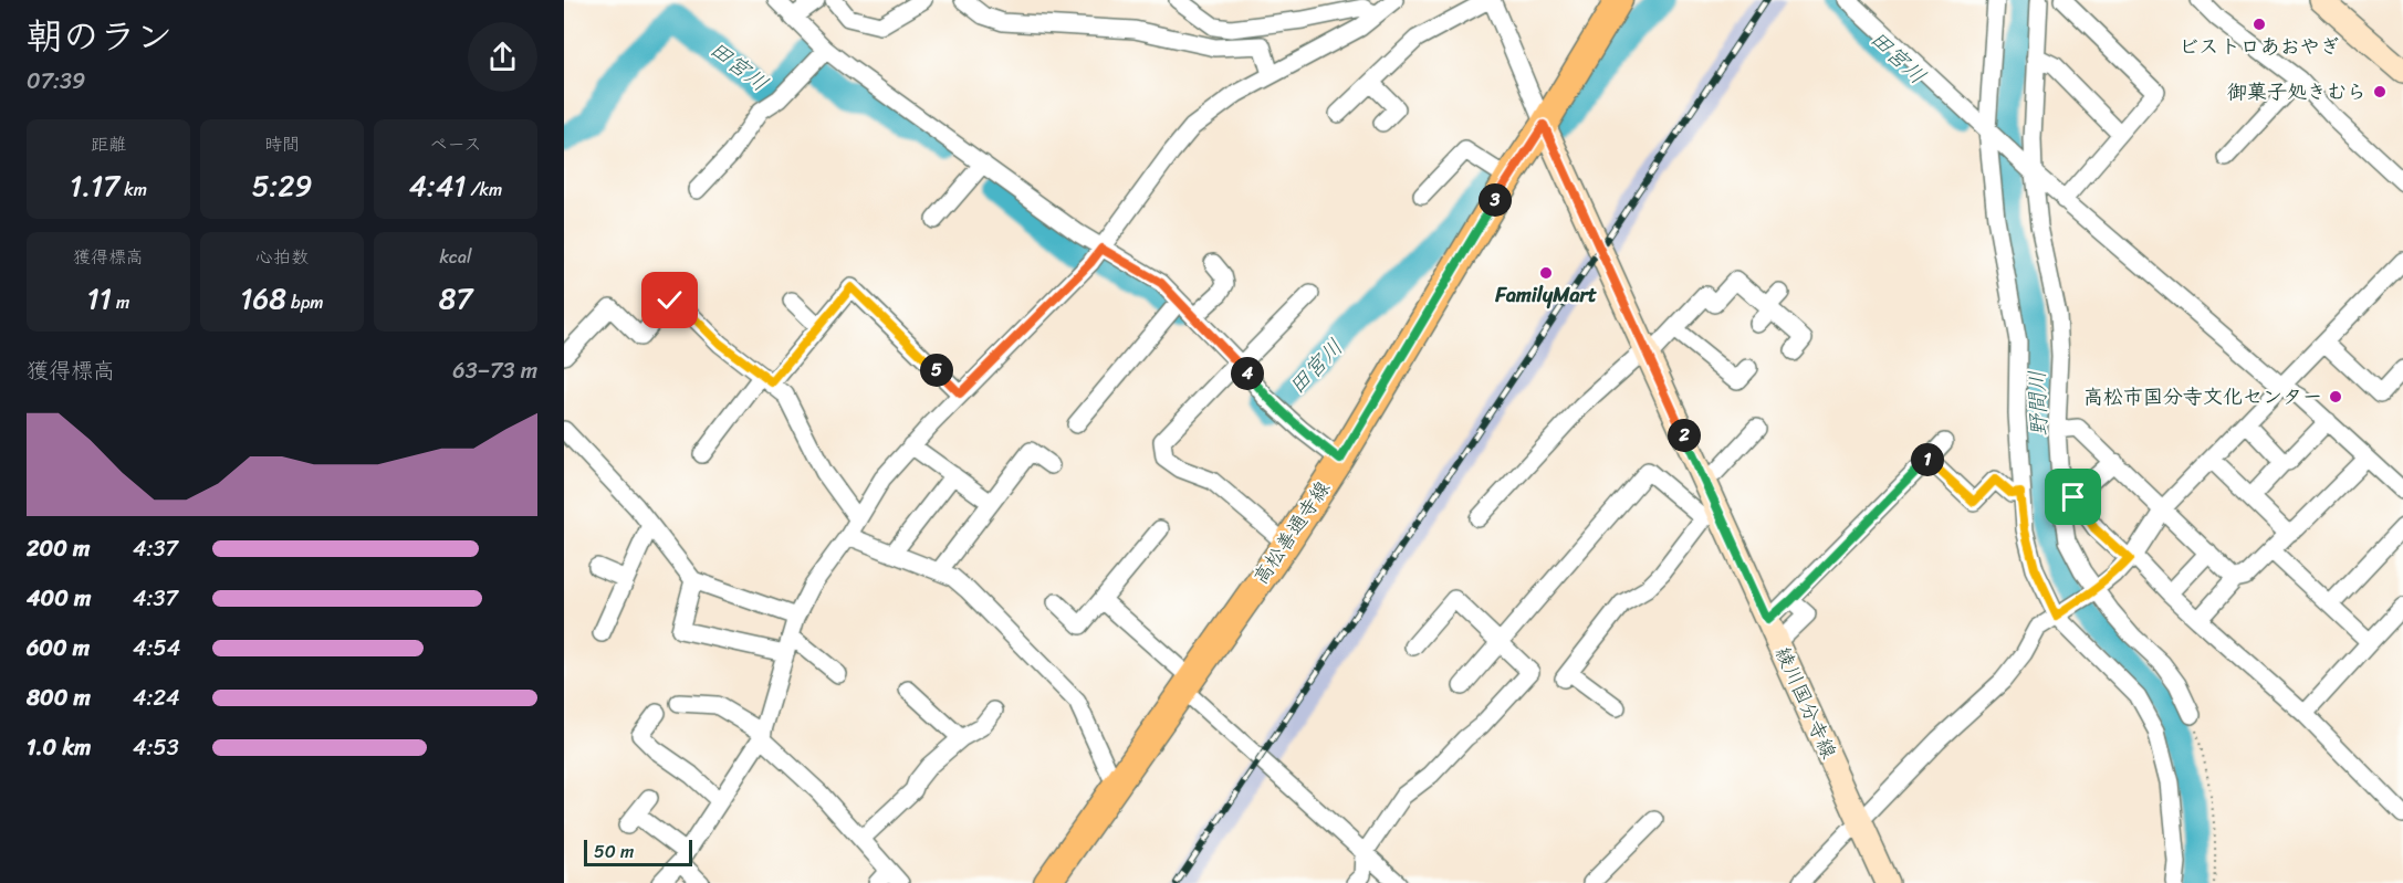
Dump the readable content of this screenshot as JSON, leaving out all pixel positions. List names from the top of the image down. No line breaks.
{"streets":{"main road":["高松善通寺線","綾川国分寺線"]},"crossings":[["高松善通寺線","綾川国分寺線"]],"water":["田宮川","野間川"],"places":["ビストロあおやぎ","御菓子処きむら","FamilyMart","高松市国分寺文化センター"],"scale_bar":"50 m","page":{"heading":["朝のラン","07:39"],"stats":[["距離","1.17 km"],["時間","5:29"],["ペース","4:41 /km"],["獲得標高","11 m"],["心拍数","168 bpm"],["kcal","87"]],"pins":["3","5","4","2","1"],"chart":["獲得標高","63–73 m"],"list":[{"name":"200 m","note":"4:37"},{"name":"400 m","note":"4:37"},{"name":"600 m","note":"4:54"},{"name":"800 m","note":"4:24"},{"name":"1.0 km","note":"4:53"}],"scale":"50 m"}}
